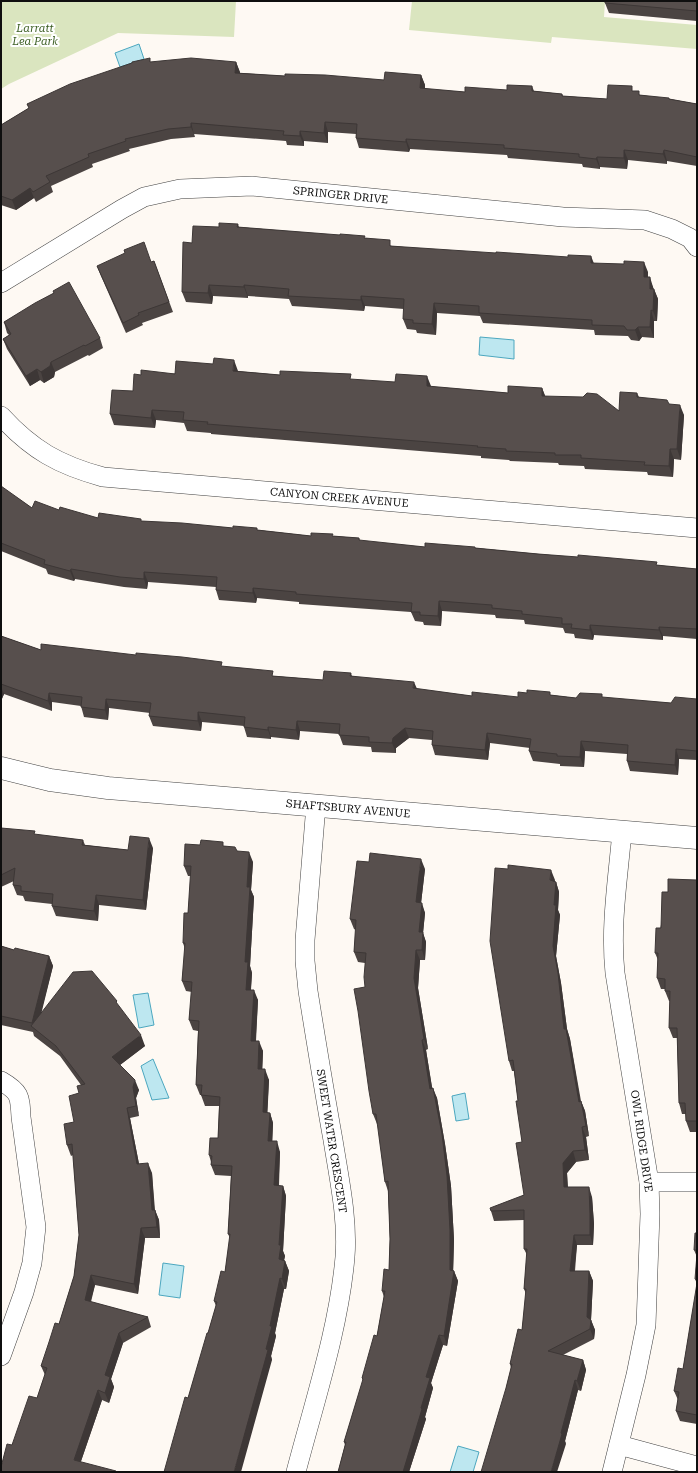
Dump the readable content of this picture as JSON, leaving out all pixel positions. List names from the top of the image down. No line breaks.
{"streets":{"street":["SPRINGER DRIVE","CANYON CREEK AVENUE","SHAFTSBURY AVENUE","SWEET WATER CRESCENT","OWL RIDGE DRIVE"]},"crossings":[["SHAFTSBURY AVENUE","SWEET WATER CRESCENT"],["SHAFTSBURY AVENUE","OWL RIDGE DRIVE"]],"parks":["Larratt Lea Park"]}
